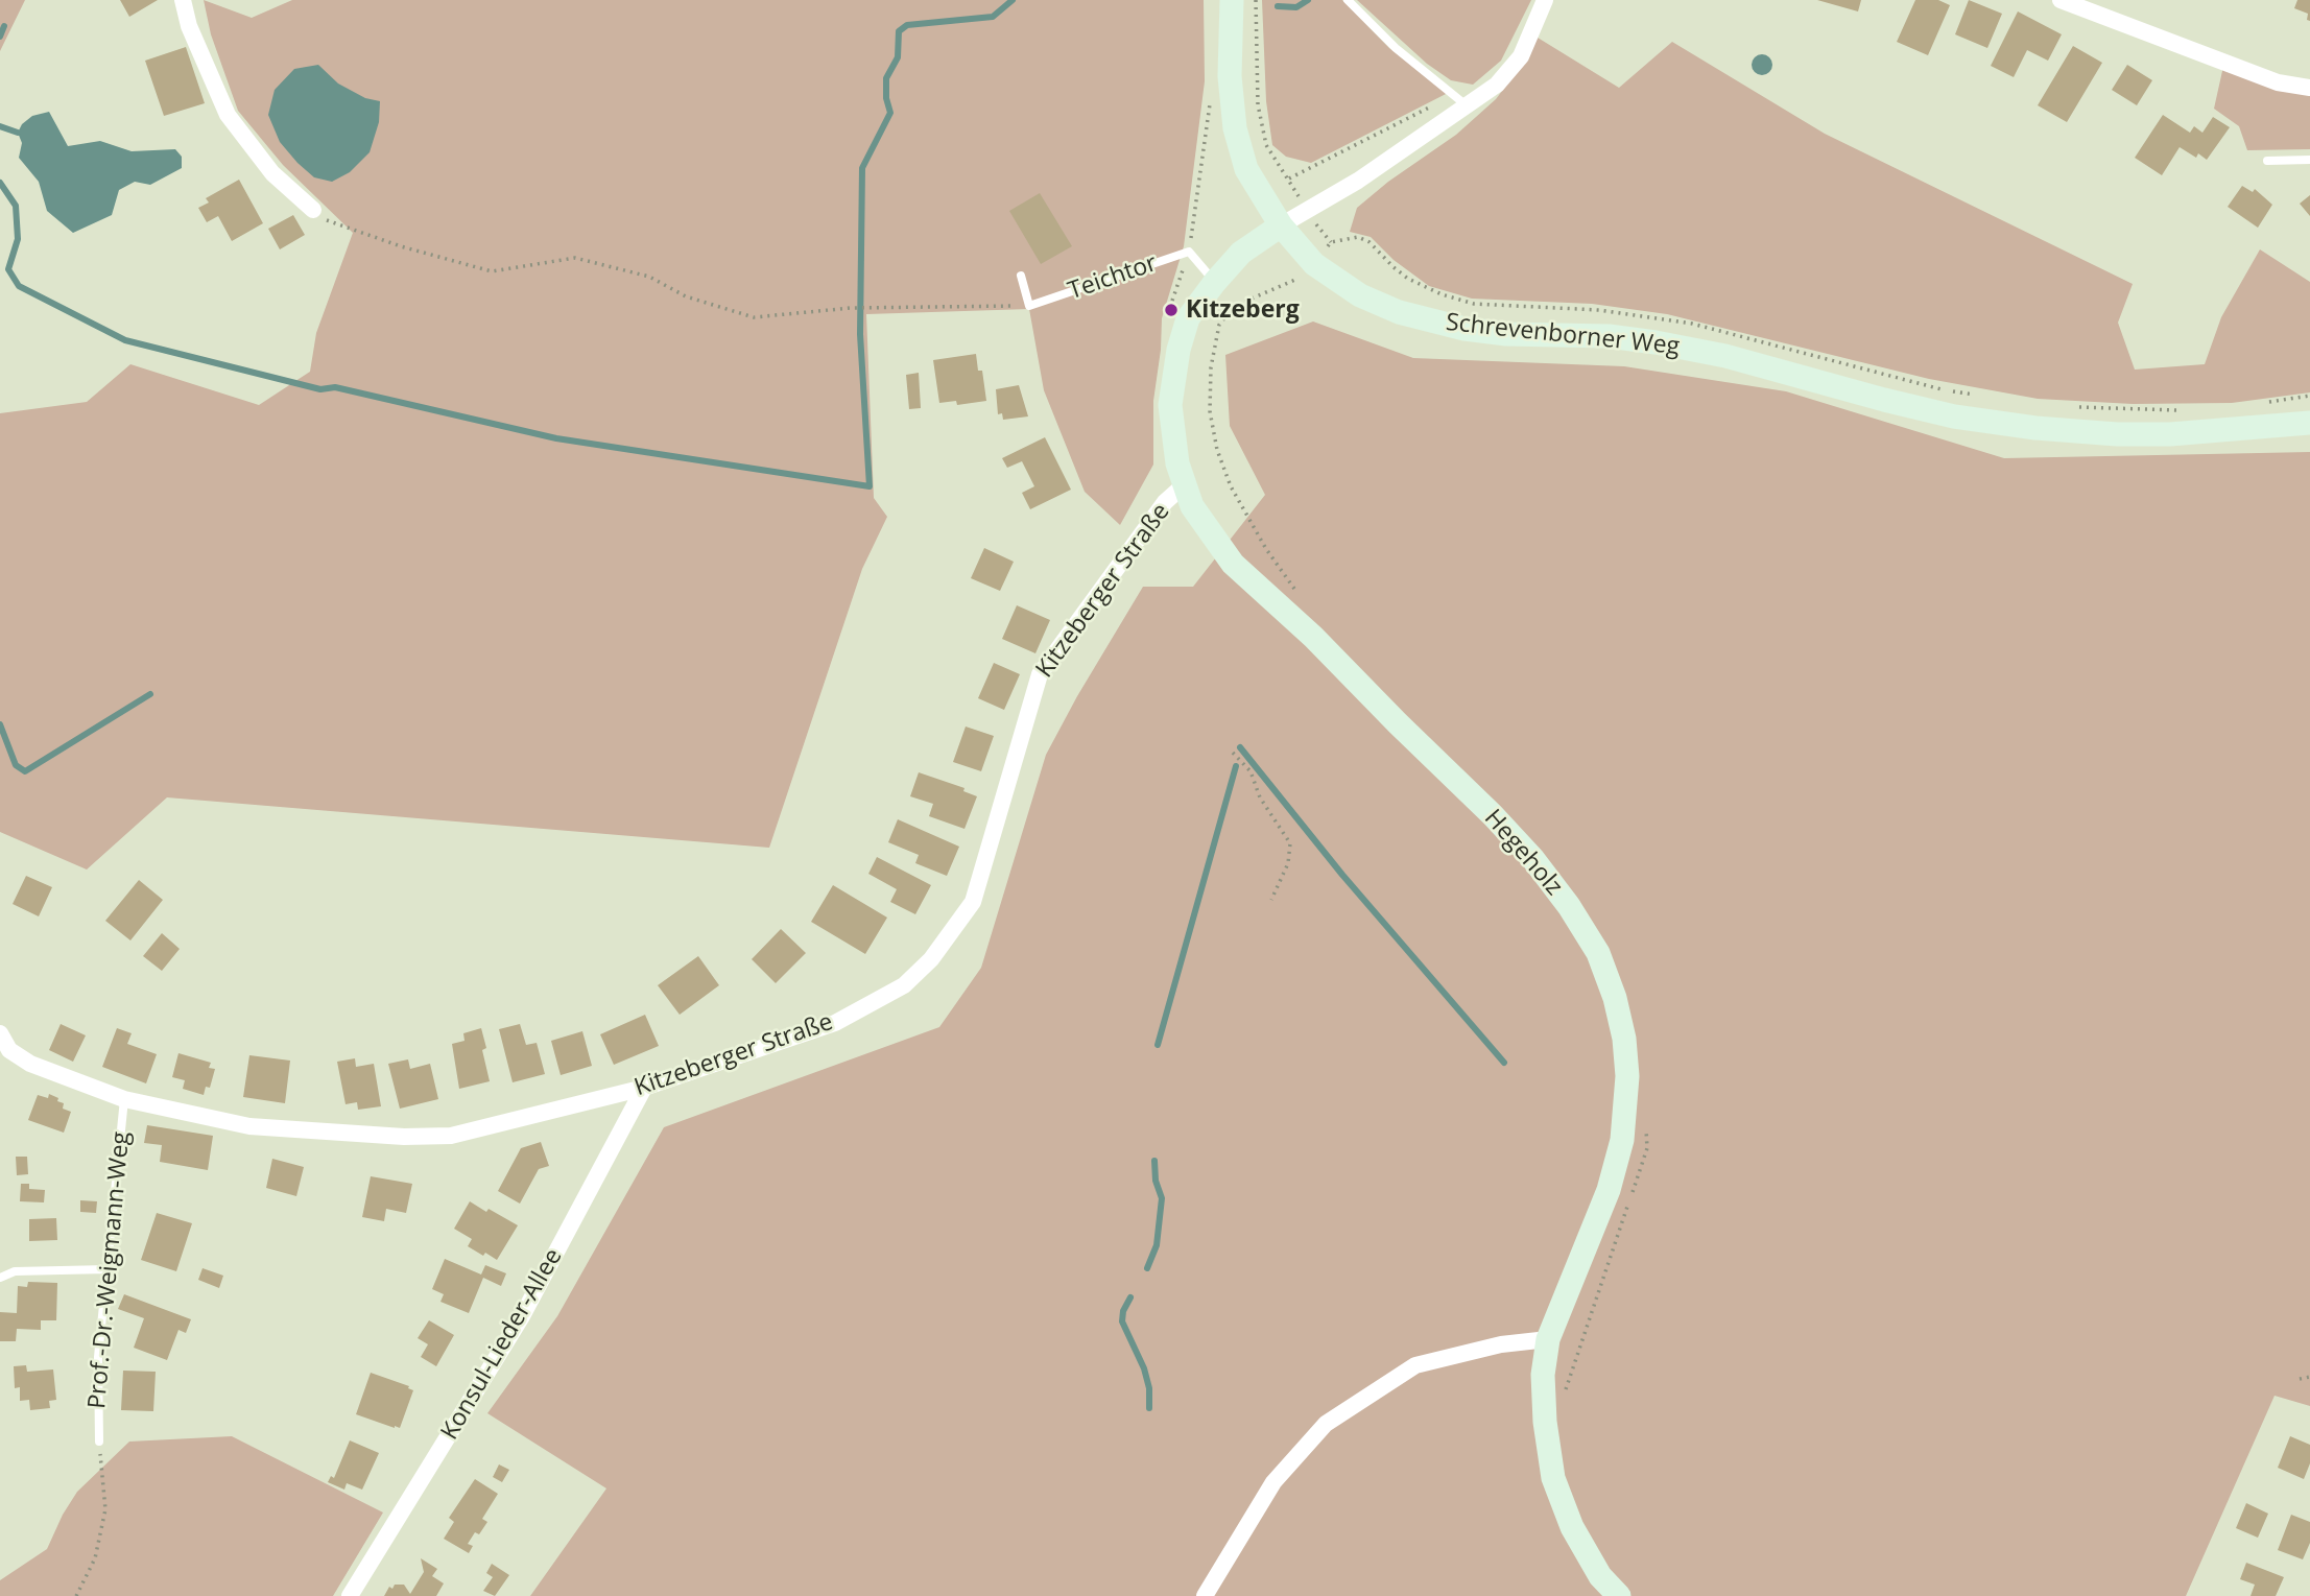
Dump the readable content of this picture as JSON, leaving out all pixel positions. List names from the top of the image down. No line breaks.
{"streets":{"street":["Schrevenborner Weg","Kitzeberger Straße","Hegeholz","Konsul-Lieder-Allee"],"lane":["Teichtor","Prof.-Dr.-Weigmann-Weg"]},"crossings":[["Teichtor","Hegeholz"],["Schrevenborner Weg","Hegeholz"],["Kitzeberger Straße","Hegeholz"],["Kitzeberger Straße","Prof.-Dr.-Weigmann-Weg"],["Kitzeberger Straße","Konsul-Lieder-Allee"]],"places":["Kitzeberg"]}
